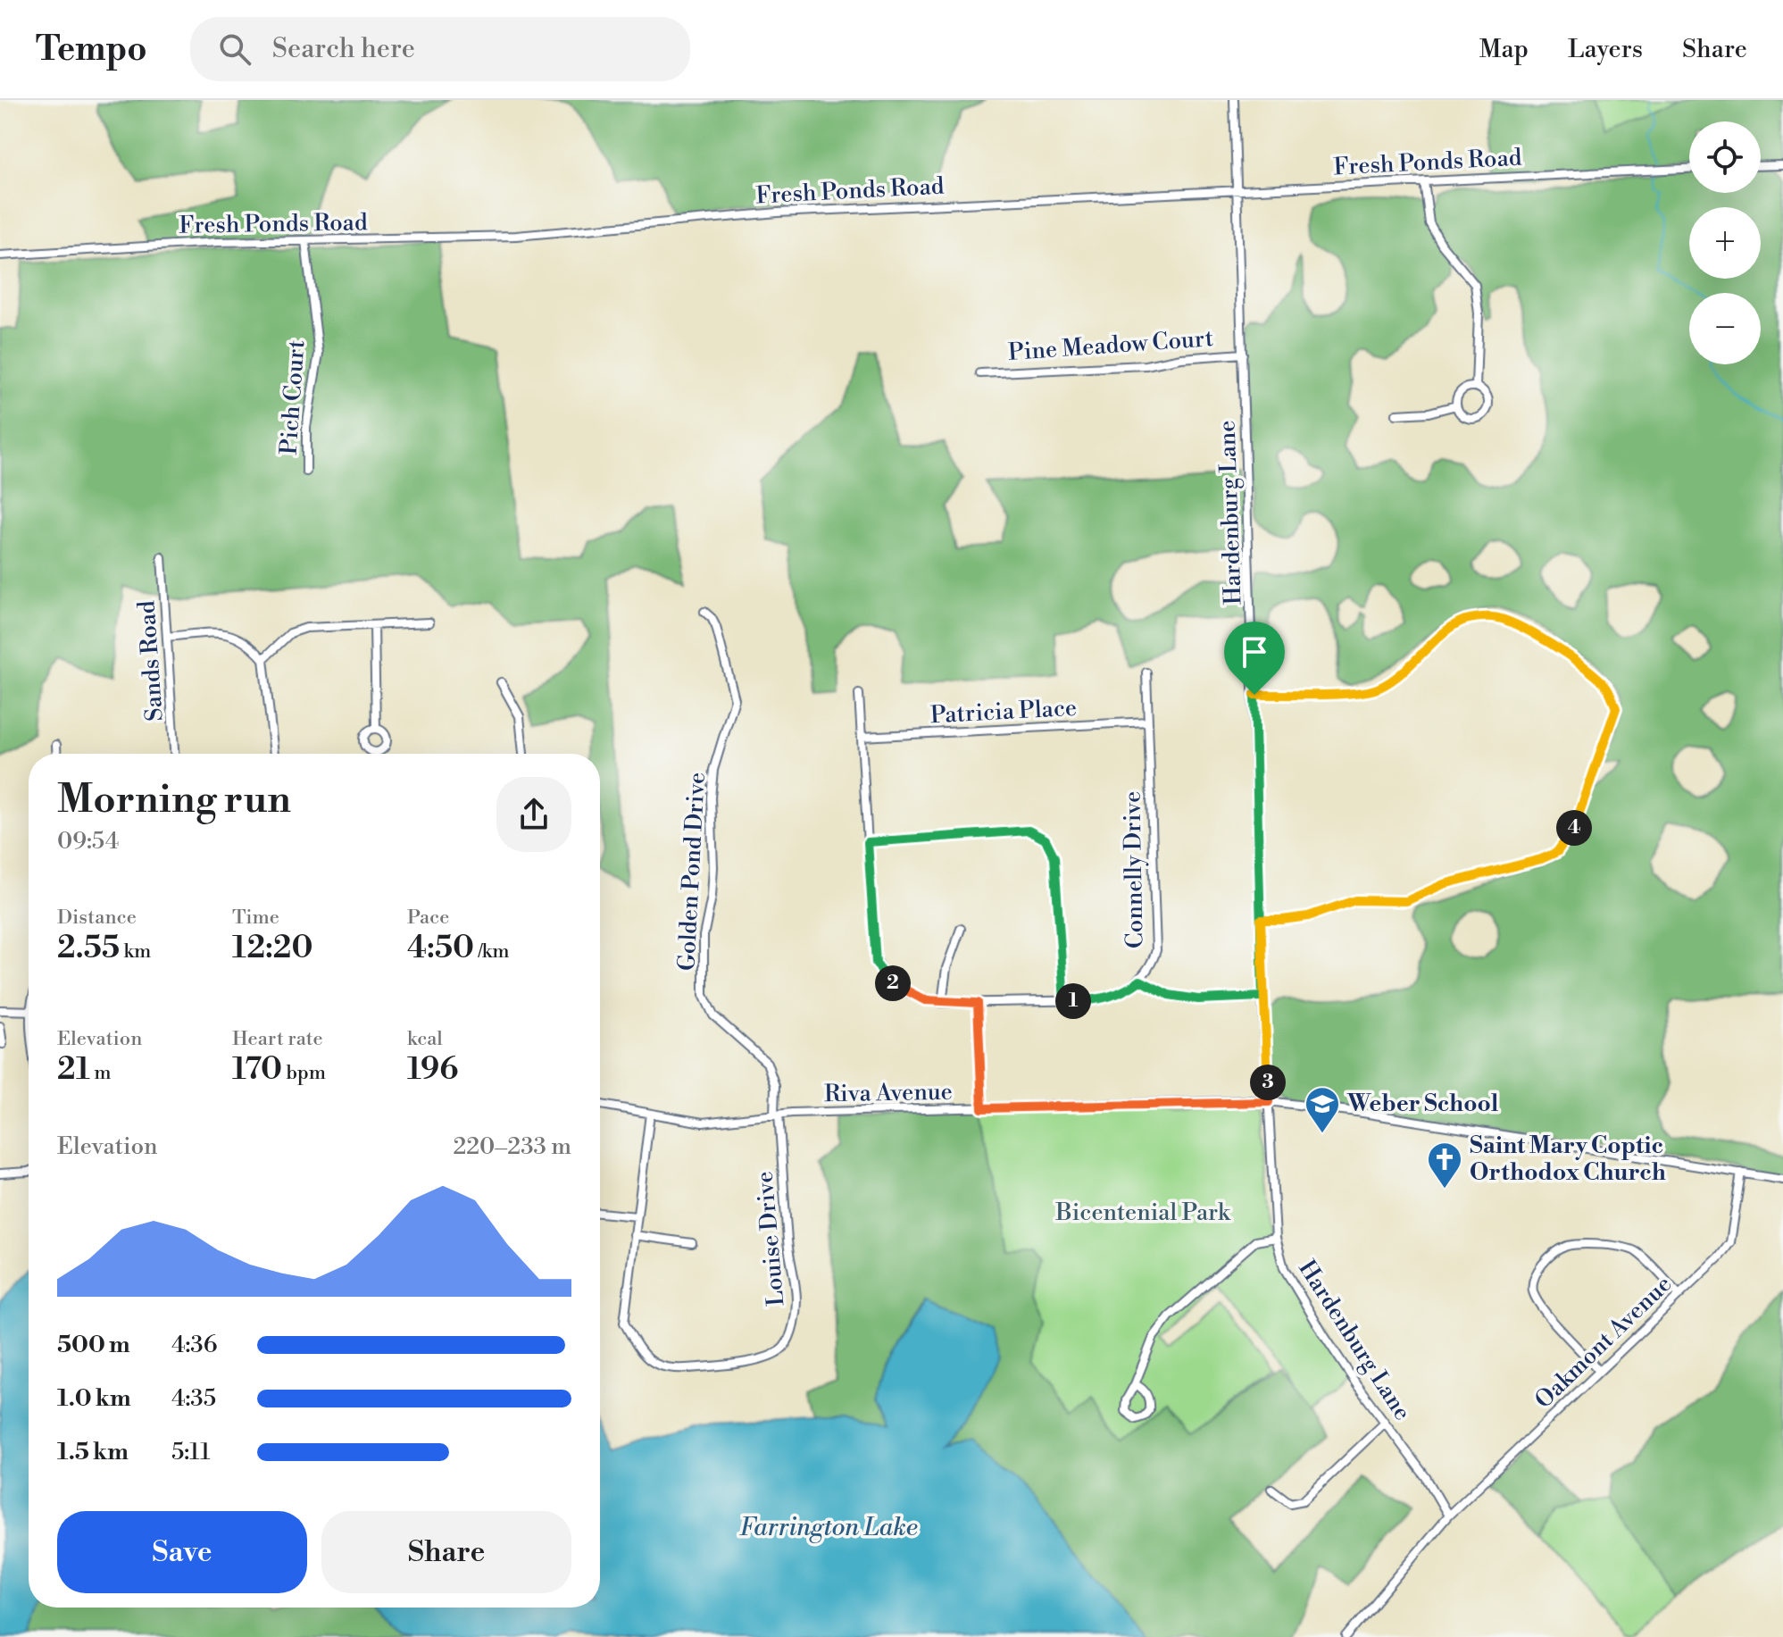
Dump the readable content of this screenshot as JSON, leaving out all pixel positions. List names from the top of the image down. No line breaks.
{"streets":{"street":["Fresh Ponds Road","Pine Meadow Court","Pich Court","Hardenburg Lane","Sands Road","Patricia Place","Connelly Drive","Golden Pond Drive","Riva Avenue","Louise Drive","Oakmont Avenue"]},"crossings":[["Fresh Ponds Road","Pich Court"],["Fresh Ponds Road","Hardenburg Lane"],["Pine Meadow Court","Hardenburg Lane"],["Hardenburg Lane","Riva Avenue"],["Hardenburg Lane","Oakmont Avenue"],["Patricia Place","Connelly Drive"],["Golden Pond Drive","Riva Avenue"],["Golden Pond Drive","Louise Drive"],["Riva Avenue","Louise Drive"],["Riva Avenue","Oakmont Avenue"]],"water":["Farrington Lake"],"parks":["Bicentenial Park"],"places":{"school or university":["Weber School"],"church":["Saint Mary Coptic Orthodox Church"]},"page":{"header":"Tempo","search":"Search here","nav":["Map","Layers","Share"],"map_buttons":["+","−"],"heading":["Morning run","09:54"],"pins":["4","2","1","3"],"stats":[["Distance","2.55 km"],["Time","12:20"],["Pace","4:50 /km"],["Elevation","21 m"],["Heart rate","170 bpm"],["kcal","196"]],"chart":["Elevation","220–233 m"],"list":[{"name":"500 m","note":"4:36"},{"name":"1.0 km","note":"4:35"},{"name":"1.5 km","note":"5:11"}],"buttons":["Save","Share"]}}
